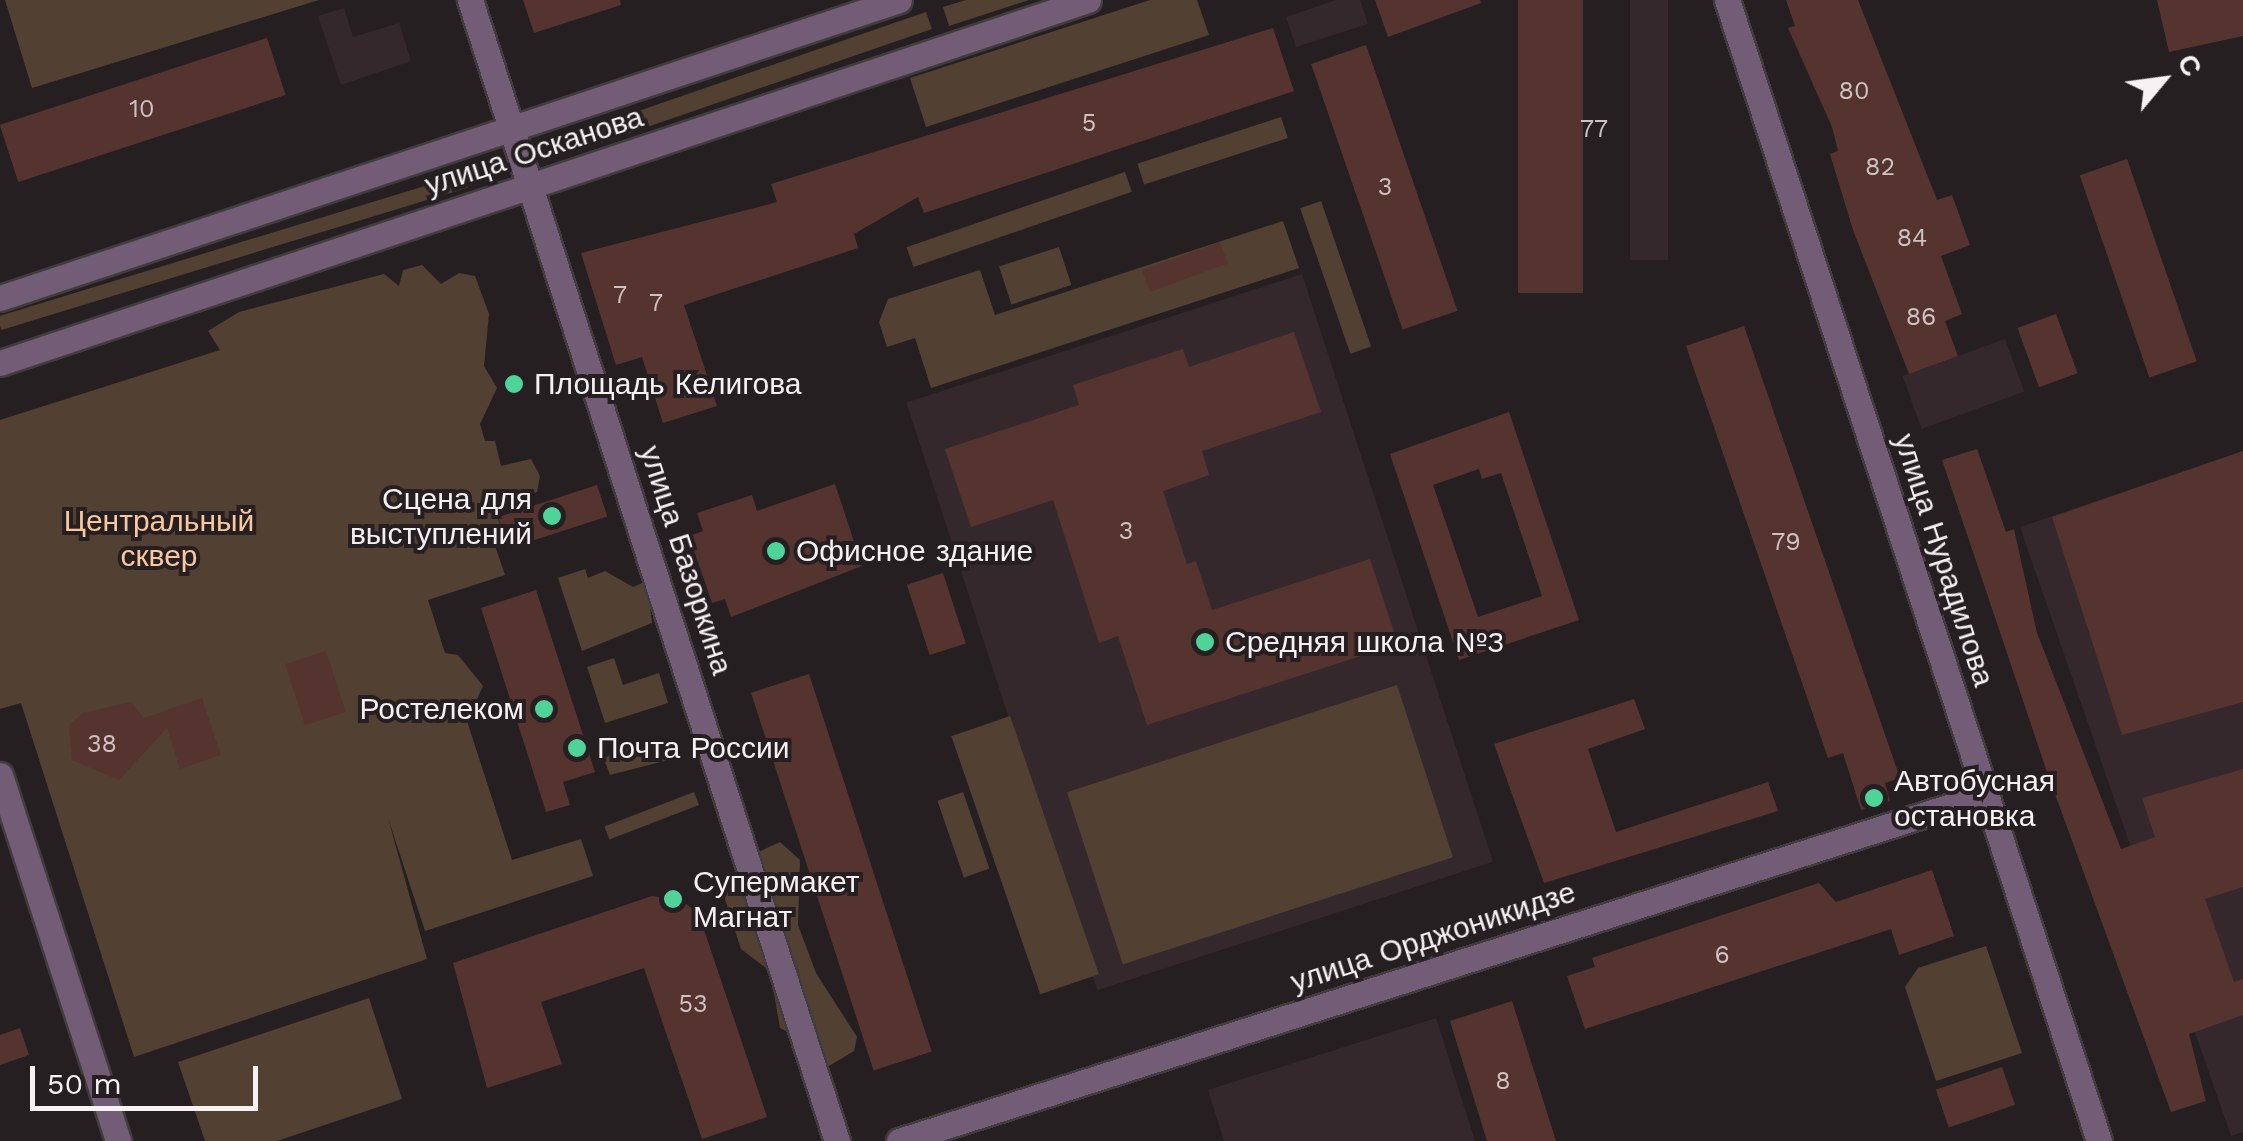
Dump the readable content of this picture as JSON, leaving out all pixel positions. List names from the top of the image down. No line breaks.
{"streets":{"street":["улица Осканова","улица Базоркина","улица Нурадилова","улица Орджоникидзе"]},"crossings":[["улица Осканова","улица Базоркина"],["улица Нурадилова","улица Орджоникидзе"]],"parks":["Центральный сквер"],"places":["Площадь Келигова","Сцена для выступлений","Офисное здание","Средняя школа №3","Ростелеком","Почта России","Автобусная остановка","Супермакет Магнат"],"house_numbers":["80","10","5","77","82","3","84","7","7","86","3","79","38","6","53","8"],"scale_bar":"50 m","north":"top right"}
